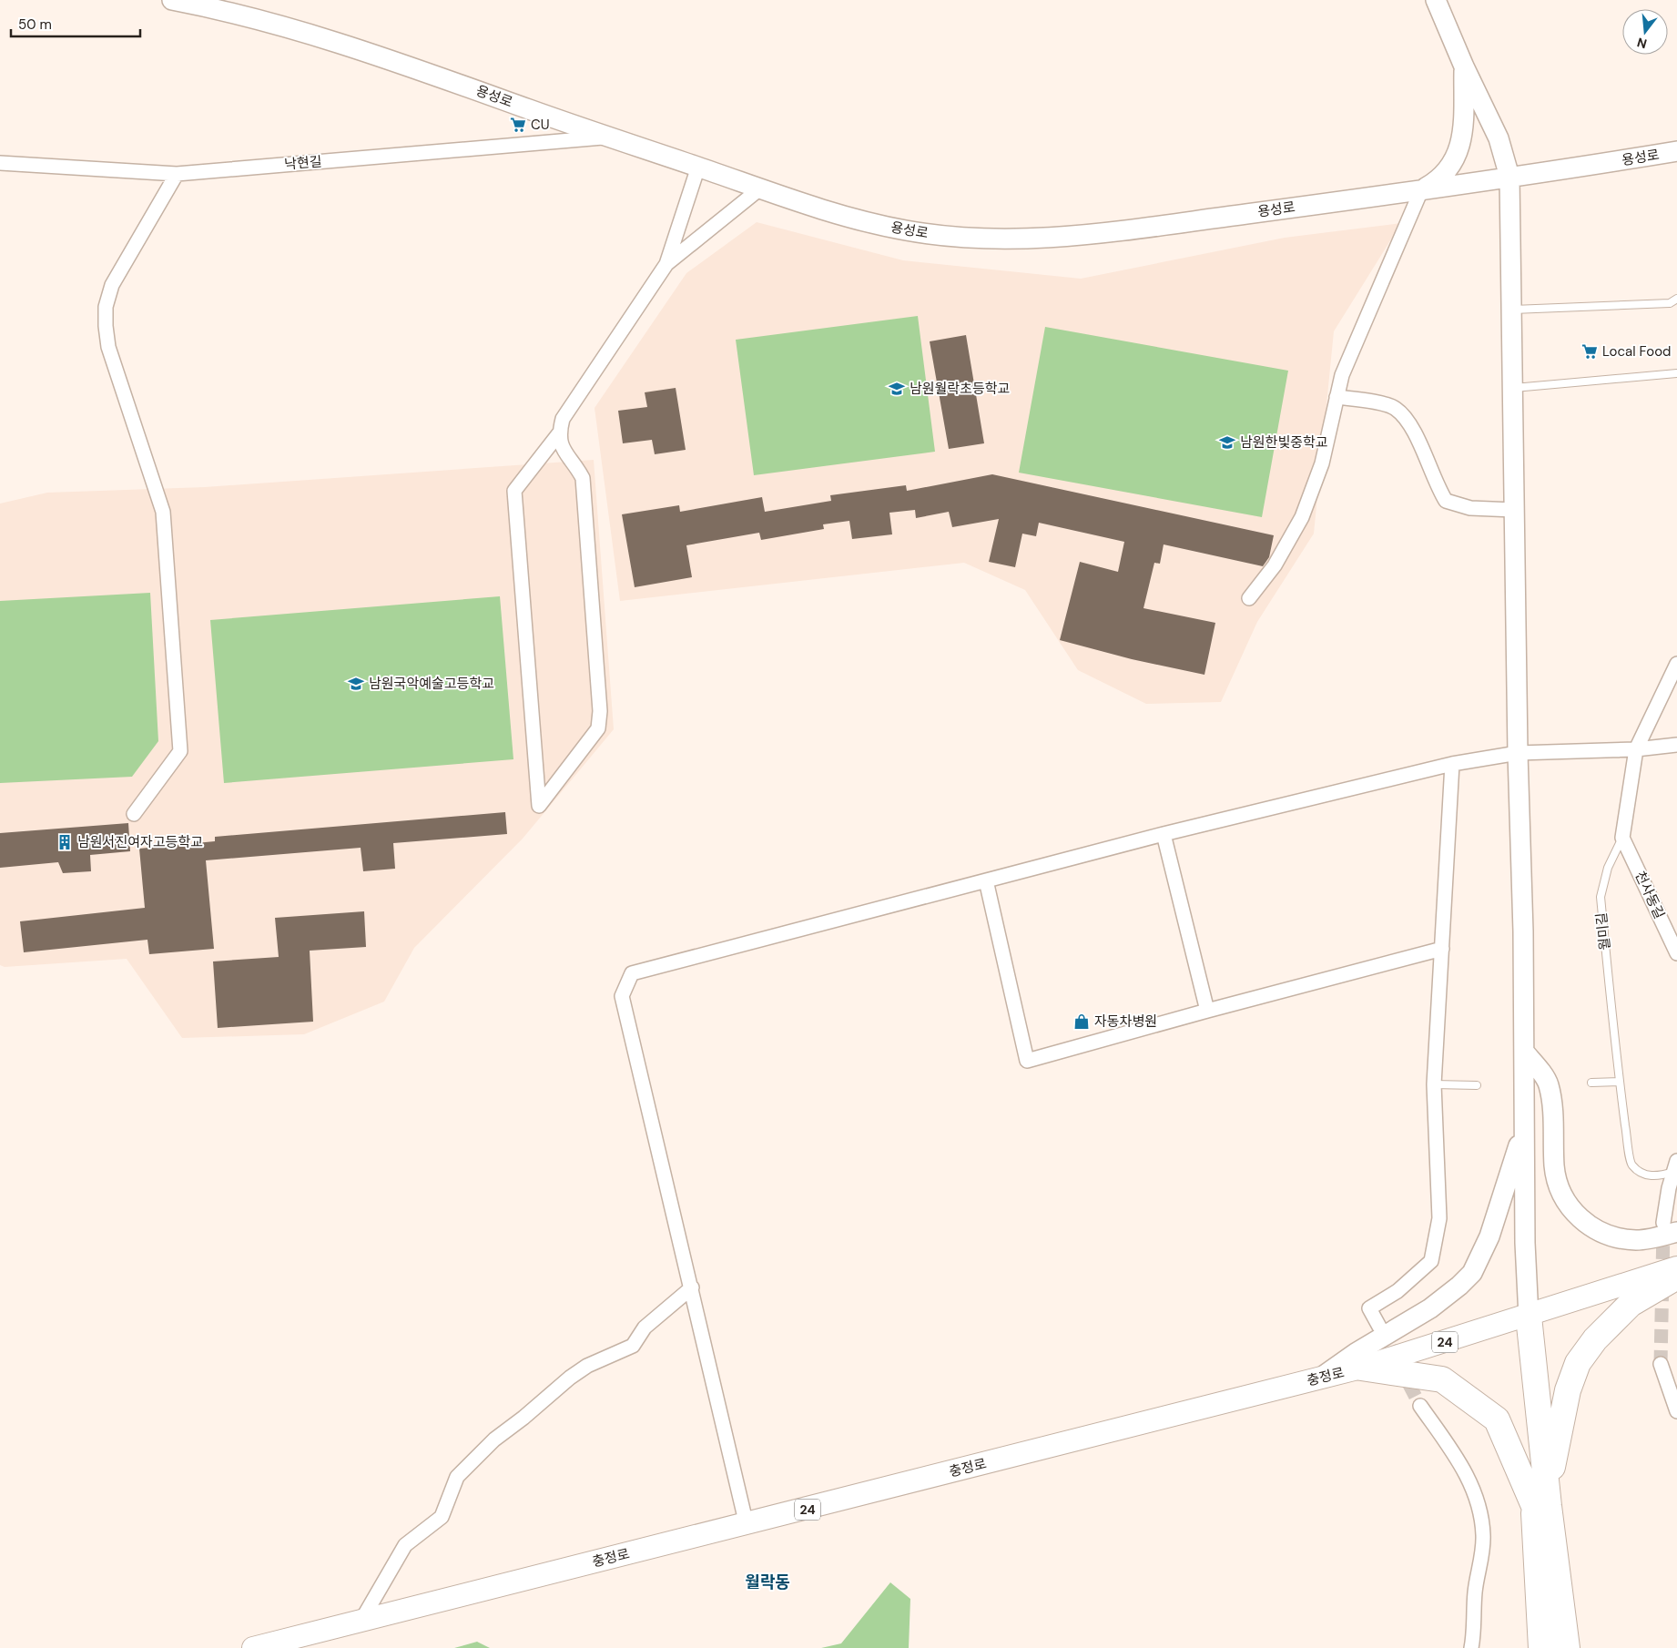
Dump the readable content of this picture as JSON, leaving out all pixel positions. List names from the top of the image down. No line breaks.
{"streets":{"main road":["24","충정로"],"street":["용성로","낙현길","천사동길","월미길"]},"crossings":[["용성로","낙현길"],["천사동길","월미길"]],"districts":["월락동"],"places":{"supermarket":["CU","Local Food"],"school or university":["남원월락초등학교","남원한빛중학교","남원국악예술고등학교"],"building":["남원서진여자고등학교"],"shop":["자동차병원"]},"scale_bar":"50 m","north":"bottom"}
